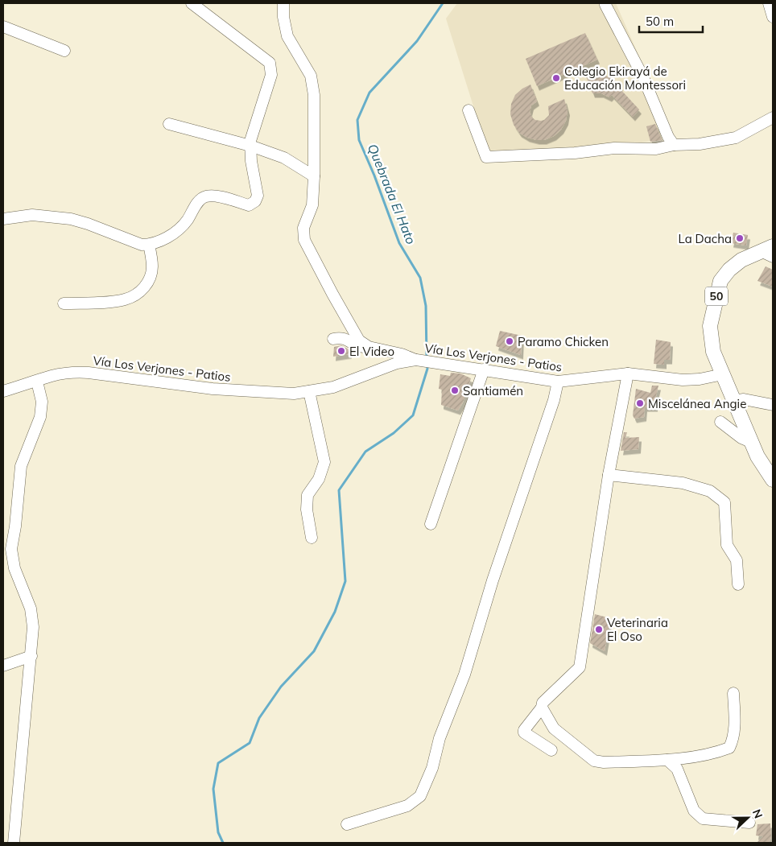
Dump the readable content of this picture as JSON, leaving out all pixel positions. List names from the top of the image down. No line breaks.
{"streets":{"main road":["50"],"street":["Vía Los Verjones - Patios"]},"crossings":[["50","Vía Los Verjones - Patios"]],"water":["Quebrada El Hato"],"places":["Colegio Ekirayá de Educación Montessori","La Dacha","Paramo Chicken","El Video","Santiamén","Miscelánea Angie","Veterinaria El Oso"],"scale_bar":"50 m","north":"right"}
